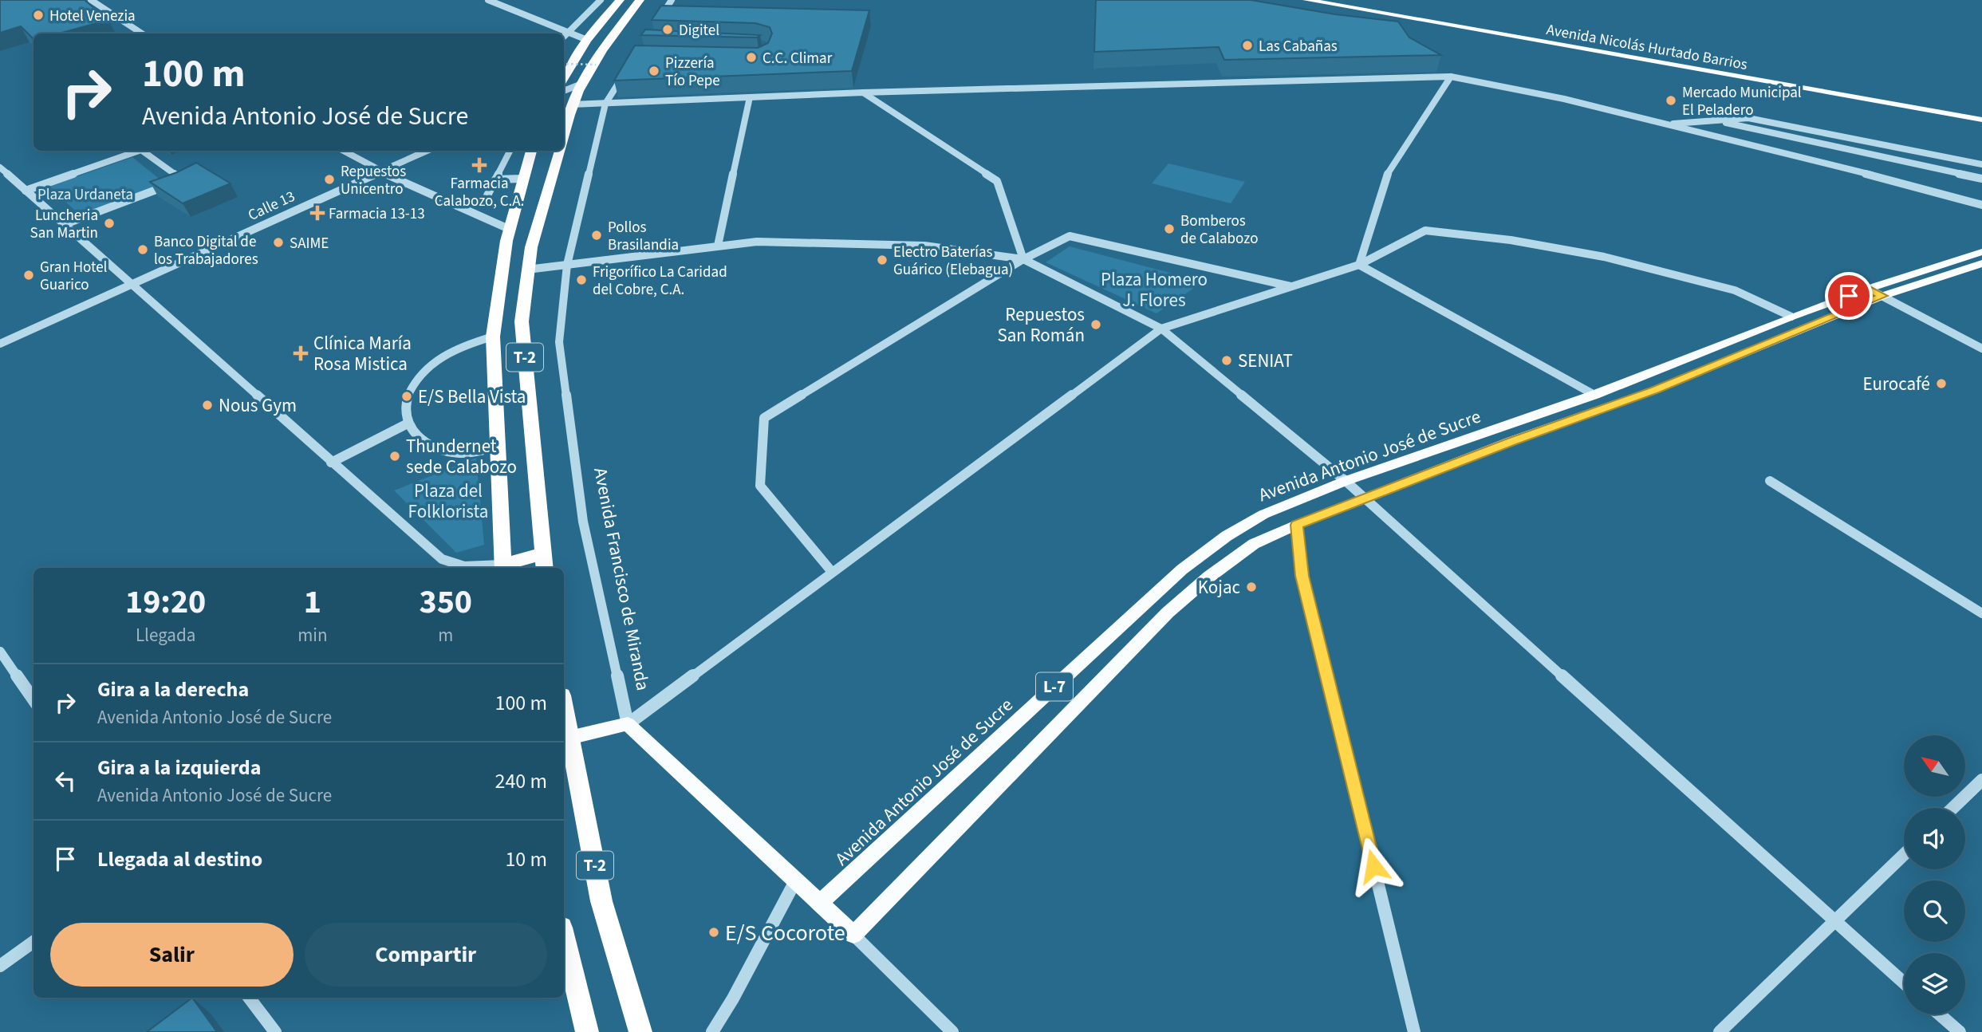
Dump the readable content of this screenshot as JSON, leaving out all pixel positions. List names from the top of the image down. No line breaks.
{"streets":{"highway":["T-2"],"main road":["Avenida Nicolás Hurtado Barrios","Avenida Antonio José de Sucre","L-7"],"street":["Calle 13","Avenida Francisco de Miranda"]},"parks":["Plaza Urdaneta","Plaza Homero J. Flores","Plaza del Folklorista"],"places":{"other":["Hotel Venezia","Digitel","Las Cabañas","C.C. Climar","Pizzería Tío Pepe","Mercado Municipal El Peladero","Repuestos Unicentro","Luncheria San Martin","Bomberos de Calabozo","Pollos Brasilandia","SAIME","Banco Digital de los Trabajadores","Electro Baterías Guárico (Elebagua)","Gran Hotel Guarico","Frigorífico La Caridad del Cobre, C.A.","Repuestos San Román","SENIAT","Eurocafé","E/S Bella Vista","Nous Gym","Thundernet sede Calabozo","Kojac","E/S Cocorote"],"health":["Farmacia Calabozo, C.A.","Farmacia 13-13","Clínica María Rosa Mistica"]},"north":"top left","page":{"turn":["100 m","Avenida Antonio José de Sucre"],"eta":["19:20","Llegada","1","min","350","m"],"list":[{"name":"Gira a la derecha","note":"Avenida Antonio José de Sucre","value":"100 m"},{"name":"Gira a la izquierda","note":"Avenida Antonio José de Sucre","value":"240 m"},{"name":"Llegada al destino","value":"10 m"}],"buttons":["Salir","Compartir"]}}
